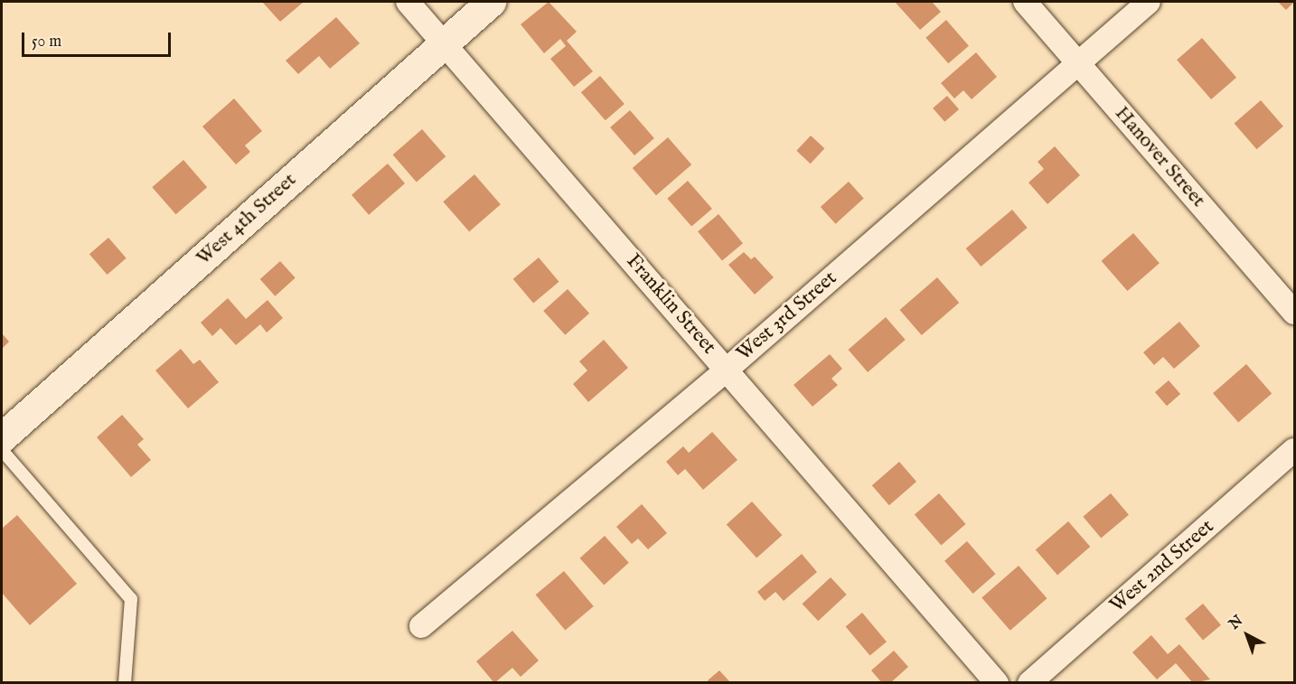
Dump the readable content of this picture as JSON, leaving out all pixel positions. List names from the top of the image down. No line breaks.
{"streets":{"main road":["West 4th Street"],"street":["Hanover Street","Franklin Street","West 3rd Street","West 2nd Street"]},"crossings":[["Hanover Street","West 3rd Street"],["West 4th Street","Franklin Street"],["Franklin Street","West 3rd Street"]],"scale_bar":"50 m","north":"top left"}
